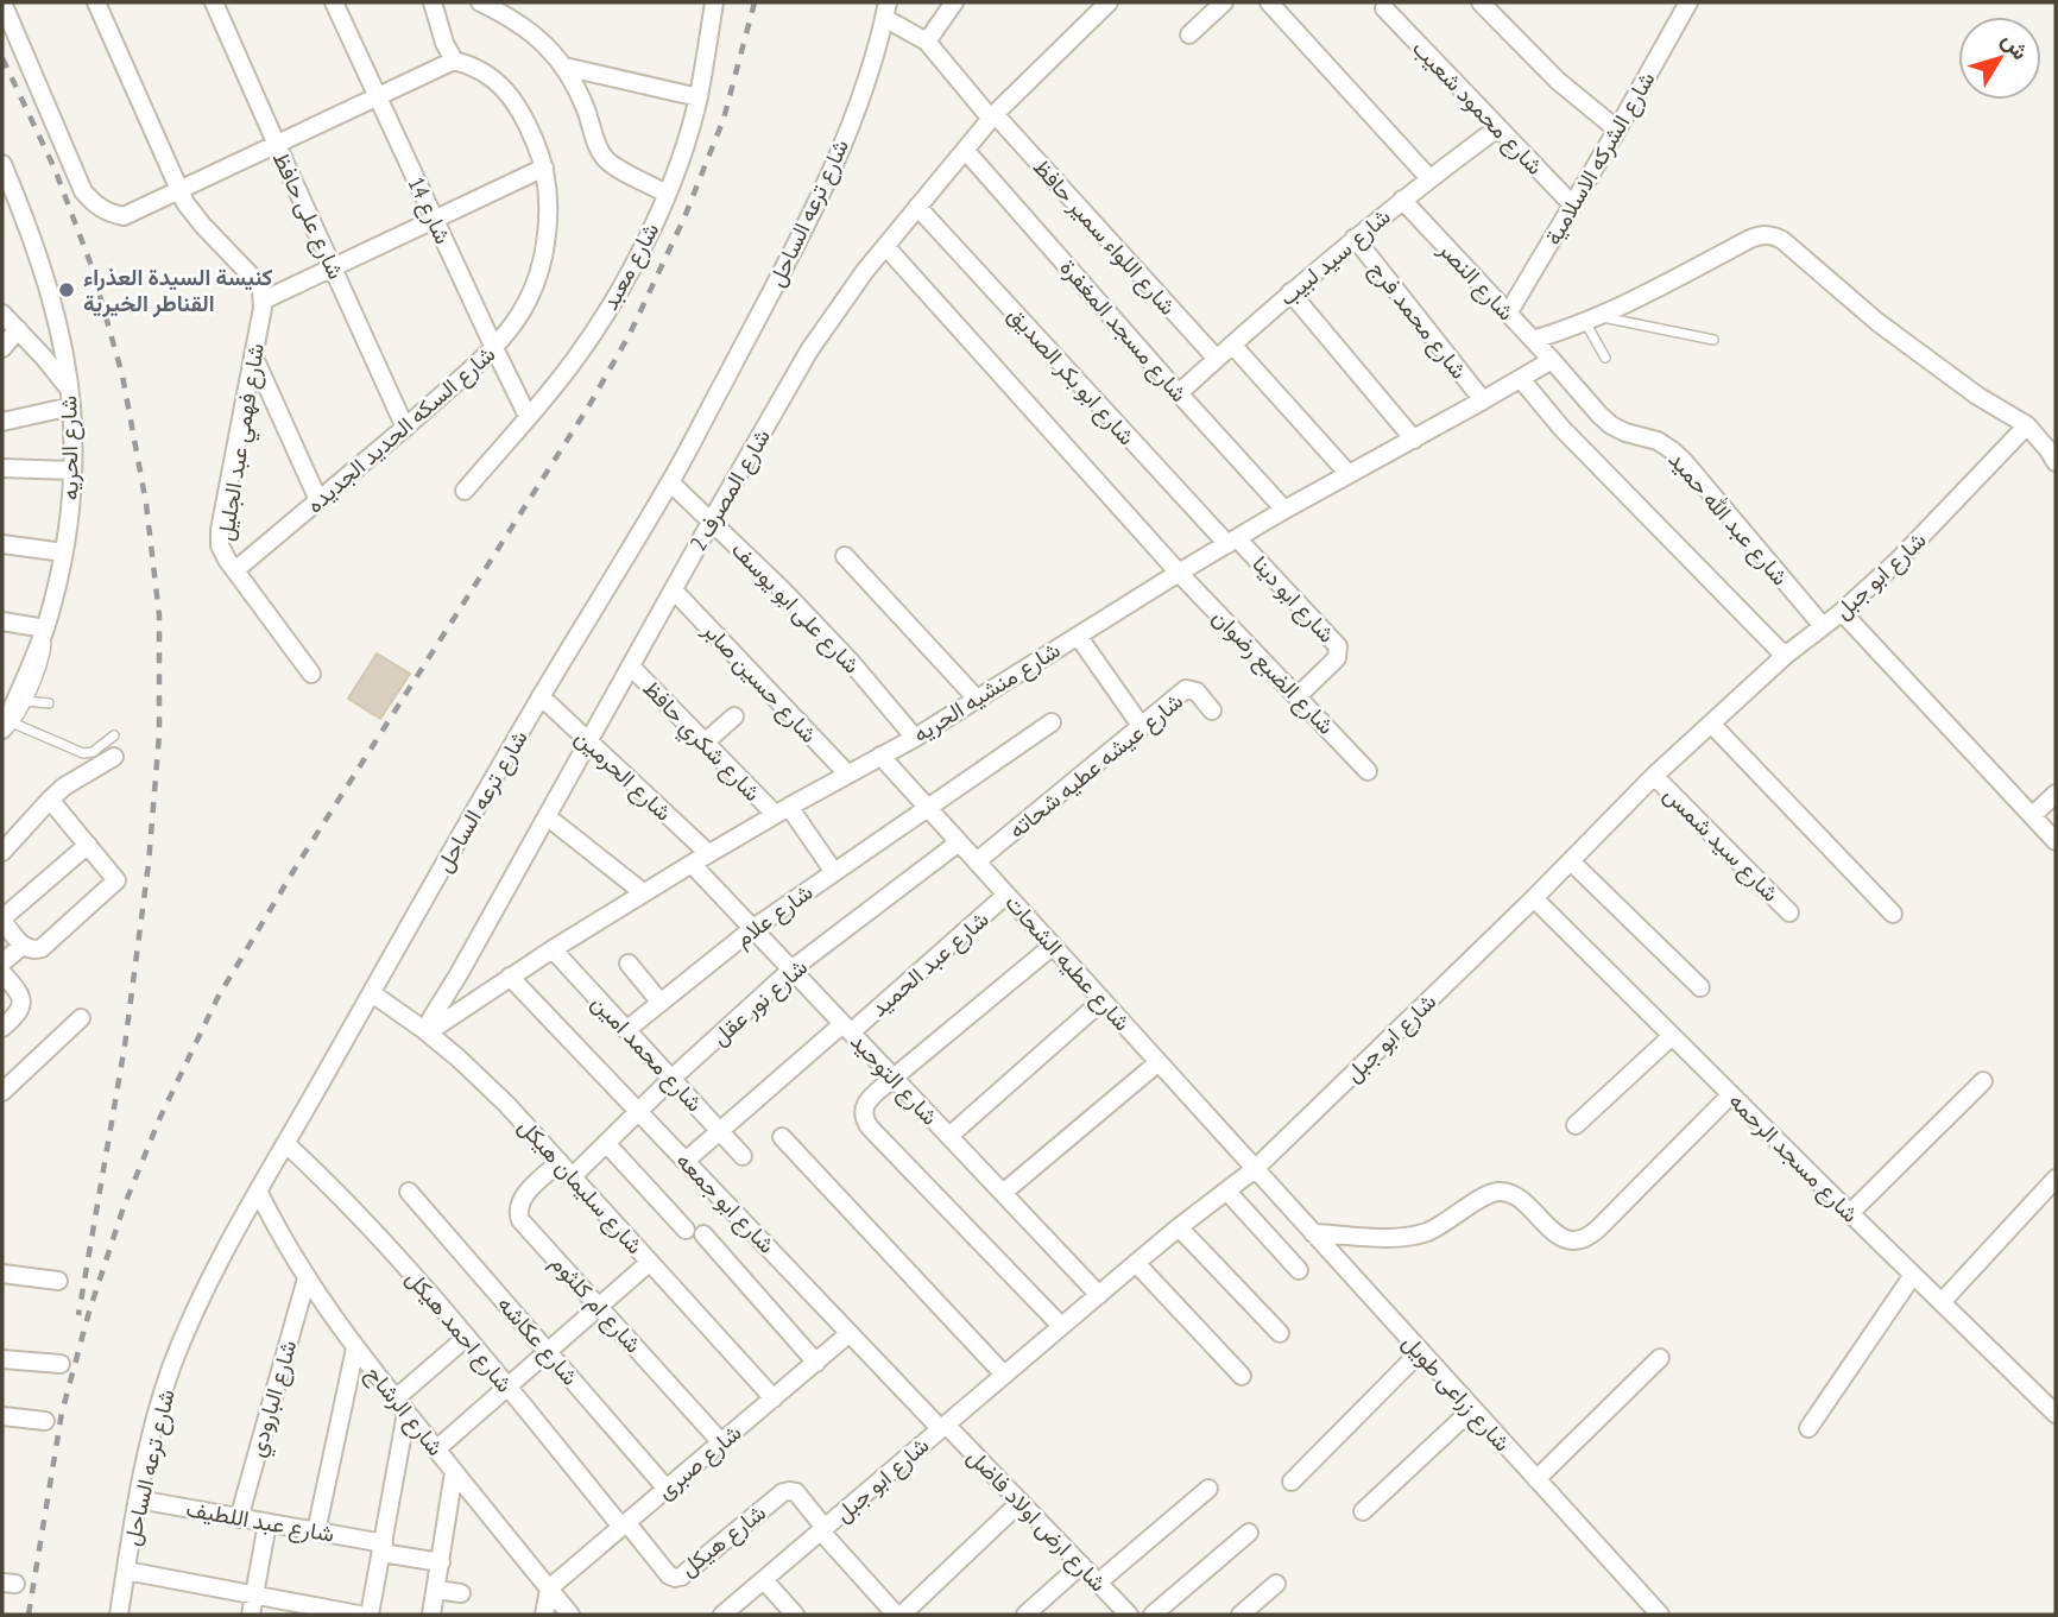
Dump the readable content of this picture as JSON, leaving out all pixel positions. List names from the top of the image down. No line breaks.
{"streets":{"street":["شارع محمود شعيب","شارع الشركه الاسلامية","شارع 14","شارع ترعه الساحل","شارع على حافظ","شارع اللواء سمير حافظ","شارع سيد لبيب","شارع معبد","شارع النصر","شارع محمد فرج","شارع مسجد المغفرة","شارع ابو بكر الصديق","شارع السكه الحديد الجديده","شارع فهمي عبد الجليل","شارع الحريه","شارع المصرف 2","شارع عبد الله حميد","شارع ابو جبل","شارع ابو دينا","شارع على ابو يوسف","شارع الضبع رضوان","شارع حسين صابر","شارع منشيه الحريه","شارع شكري حافظ","شارع عيشه عطيه شحاته","شارع الحرمين","شارع سيد شمس","شارع علام","شارع عطيه الشحات","شارع عبد الحميد","شارع نور عقل","شارع محمد امين","شارع التوحيد","شارع مسجد الرحمه","شارع سليمان هيكل","شارع ابو جمعه","شارع ام كلثوم","شارع احمد هيكل","شارع عكاشه","شارع زراعى طويل","شارع البارودي","شارع الرشاح","شارع صبرى","شارع ارض اولاد فاضل","شارع عبد اللطيف","شارع هيكل"]},"crossings":[["شارع محمود شعيب","شارع الشركه الاسلامية"],["شارع محمود شعيب","شارع سيد لبيب"],["شارع الشركه الاسلامية","شارع النصر"],["شارع 14","شارع معبد"],["شارع 14","شارع السكه الحديد الجديده"],["شارع ترعه الساحل","شارع على ابو يوسف"],["شارع ترعه الساحل","شارع الحرمين"],["شارع ترعه الساحل","شارع سليمان هيكل"],["شارع ترعه الساحل","شارع احمد هيكل"],["شارع ترعه الساحل","شارع الرشاح"],["شارع ترعه الساحل","شارع عبد اللطيف"],["شارع على حافظ","شارع السكه الحديد الجديده"],["شارع اللواء سمير حافظ","شارع سيد لبيب"],["شارع اللواء سمير حافظ","شارع المصرف 2"],["شارع سيد لبيب","شارع النصر"],["شارع سيد لبيب","شارع محمد فرج"],["شارع سيد لبيب","شارع مسجد المغفرة"],["شارع النصر","شارع عبد الله حميد"],["شارع النصر","شارع منشيه الحريه"],["شارع محمد فرج","شارع منشيه الحريه"],["شارع مسجد المغفرة","شارع المصرف 2"],["شارع مسجد المغفرة","شارع منشيه الحريه"],["شارع ابو بكر الصديق","شارع المصرف 2"],["شارع ابو بكر الصديق","شارع ابو دينا"],["شارع ابو بكر الصديق","شارع منشيه الحريه"],["شارع السكه الحديد الجديده","شارع فهمي عبد الجليل"],["شارع المصرف 2","شارع على ابو يوسف"],["شارع المصرف 2","شارع الضبع رضوان"],["شارع المصرف 2","شارع حسين صابر"],["شارع المصرف 2","شارع منشيه الحريه"],["شارع المصرف 2","شارع شكري حافظ"],["شارع المصرف 2","شارع الحرمين"],["شارع المصرف 2","شارع سليمان هيكل"],["شارع عبد الله حميد","شارع ابو جبل"],["شارع عبد الله حميد","شارع منشيه الحريه"],["شارع ابو جبل","شارع سيد شمس"],["شارع ابو جبل","شارع عطيه الشحات"],["شارع ابو جبل","شارع التوحيد"],["شارع ابو جبل","شارع مسجد الرحمه"],["شارع ابو جبل","شارع ابو جمعه"],["شارع ابو جبل","شارع زراعى طويل"],["شارع ابو جبل","شارع ارض اولاد فاضل"],["شارع ابو جبل","شارع هيكل"],["شارع ابو دينا","شارع الضبع رضوان"],["شارع ابو دينا","شارع منشيه الحريه"],["شارع على ابو يوسف","شارع منشيه الحريه"],["شارع الضبع رضوان","شارع منشيه الحريه"],["شارع حسين صابر","شارع منشيه الحريه"],["شارع منشيه الحريه","شارع شكري حافظ"],["شارع منشيه الحريه","شارع الحرمين"],["شارع منشيه الحريه","شارع عطيه الشحات"],["شارع منشيه الحريه","شارع محمد امين"],["شارع منشيه الحريه","شارع التوحيد"],["شارع منشيه الحريه","شارع سليمان هيكل"],["شارع منشيه الحريه","شارع ابو جمعه"],["شارع شكري حافظ","شارع علام"],["شارع عيشه عطيه شحاته","شارع عطيه الشحات"],["شارع علام","شارع عطيه الشحات"],["شارع علام","شارع محمد امين"],["شارع علام","شارع التوحيد"],["شارع عطيه الشحات","شارع عبد الحميد"],["شارع عطيه الشحات","شارع نور عقل"],["شارع عطيه الشحات","شارع زراعى طويل"],["شارع عبد الحميد","شارع محمد امين"],["شارع عبد الحميد","شارع التوحيد"],["شارع عبد الحميد","شارع ابو جمعه"],["شارع نور عقل","شارع محمد امين"],["شارع نور عقل","شارع التوحيد"],["شارع نور عقل","شارع سليمان هيكل"],["شارع نور عقل","شارع ابو جمعه"],["شارع سليمان هيكل","شارع ام كلثوم"],["شارع سليمان هيكل","شارع صبرى"],["شارع ابو جمعه","شارع صبرى"],["شارع ابو جمعه","شارع ارض اولاد فاضل"],["شارع ام كلثوم","شارع صبرى"],["شارع احمد هيكل","شارع صبرى"],["شارع احمد هيكل","شارع هيكل"],["شارع عكاشه","شارع صبرى"],["شارع البارودي","شارع الرشاح"],["شارع البارودي","شارع عبد اللطيف"],["شارع الرشاح","شارع صبرى"],["شارع صبرى","شارع هيكل"]],"places":["كنيسة السيدة العذراء القناطر الخيرية"],"north":"top right"}
